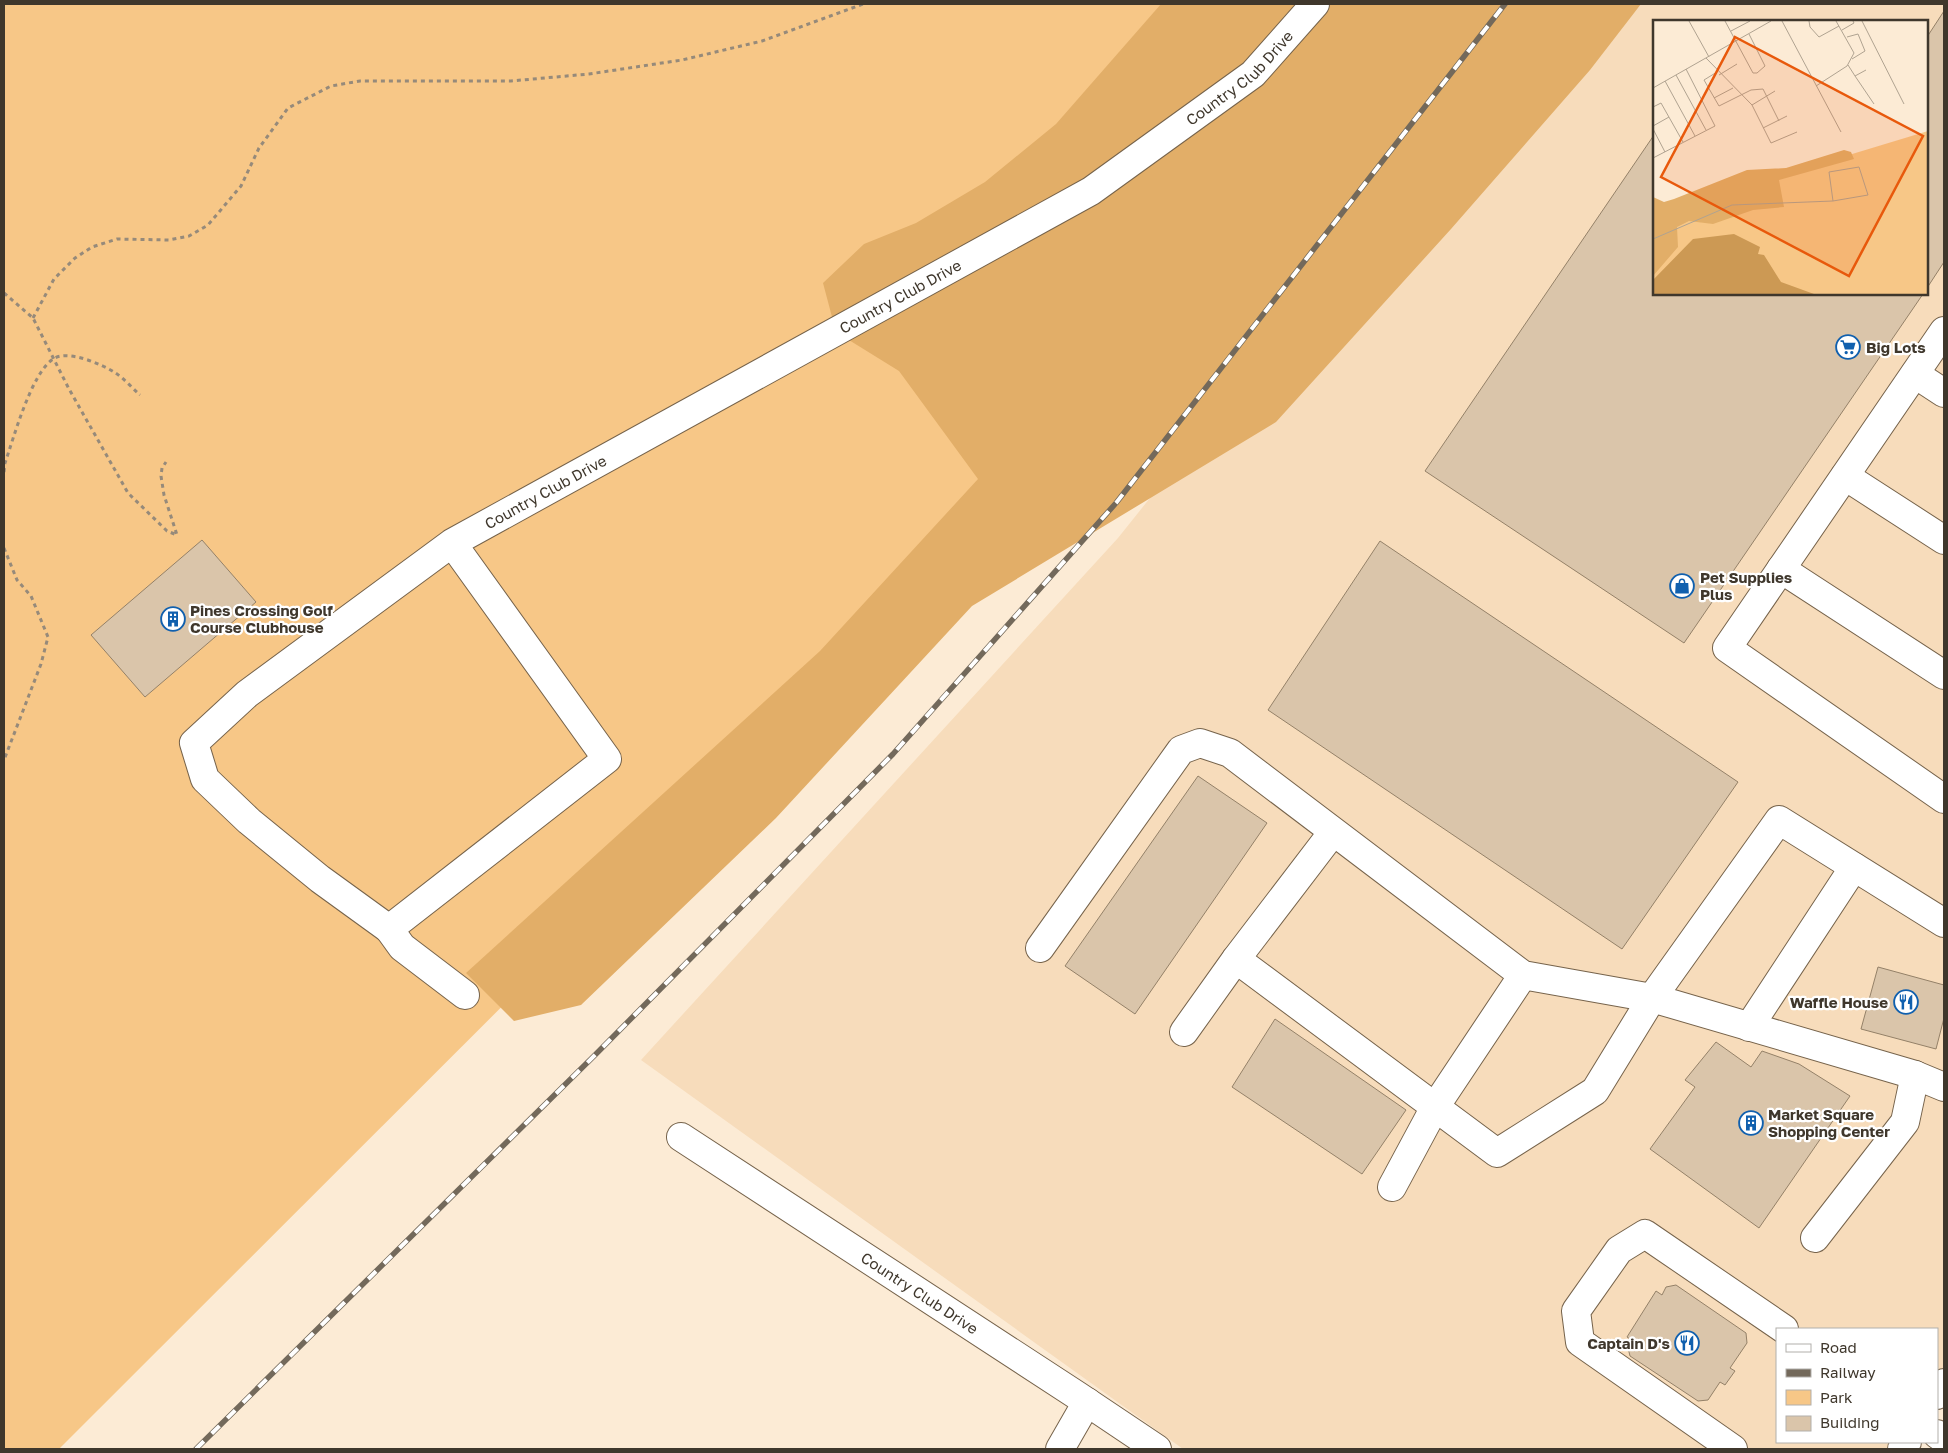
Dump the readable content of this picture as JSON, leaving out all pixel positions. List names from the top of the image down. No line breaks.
{"streets":{"street":["Country Club Drive"]},"places":{"supermarket":["Big Lots"],"shop":["Pet Supplies Plus"],"building":["Pines Crossing Golf Course Clubhouse","Market Square Shopping Center"],"restaurant":["Waffle House","Captain D's"]},"legend":["Road","Railway","Park","Building"]}
